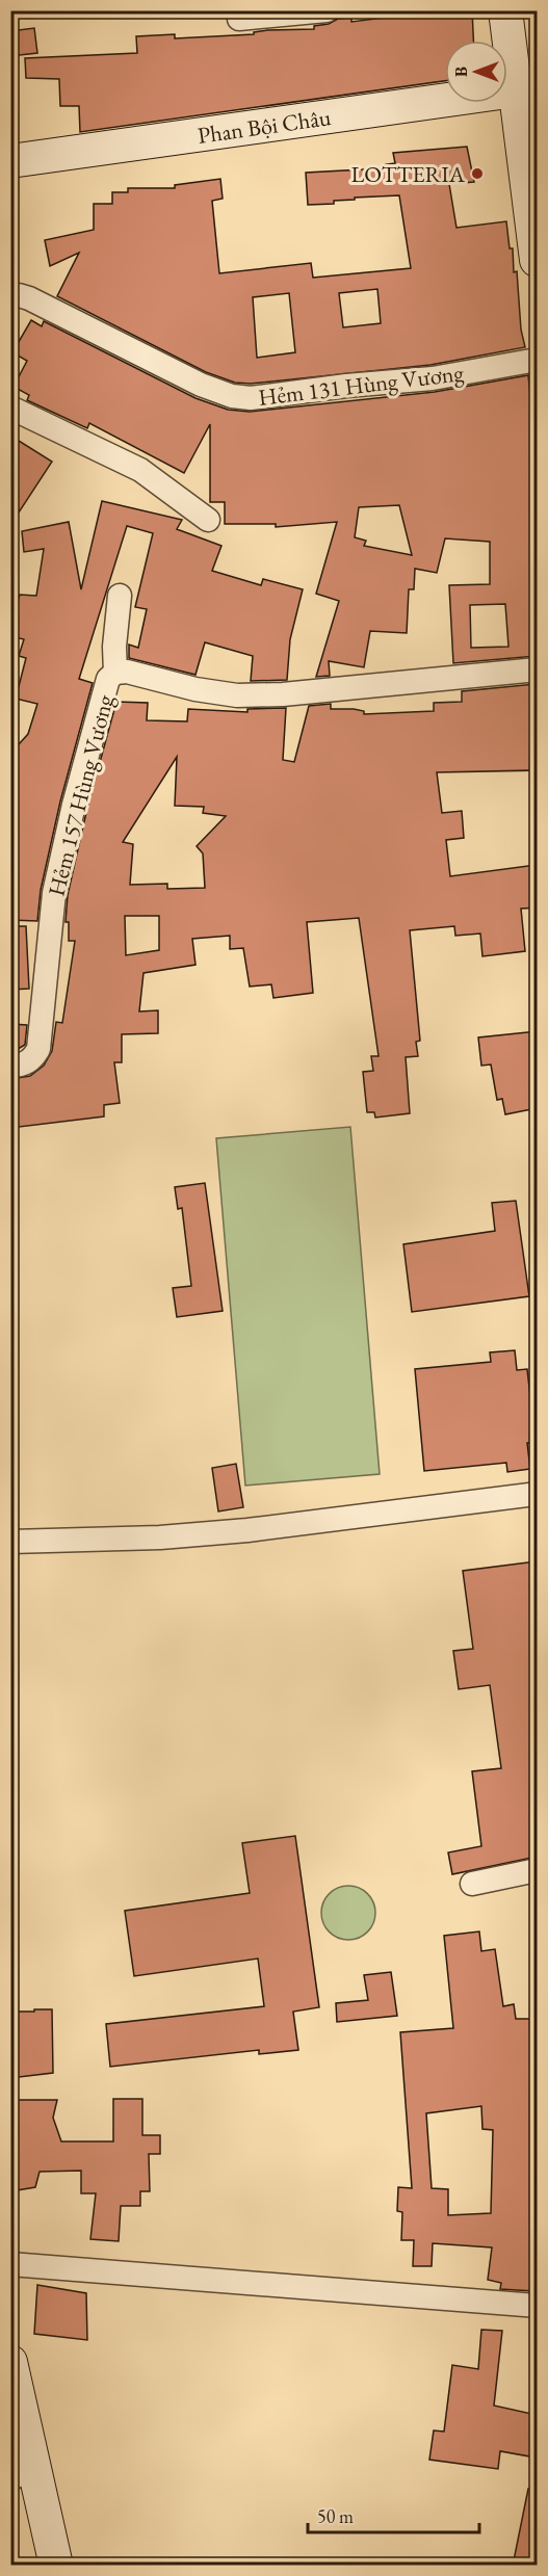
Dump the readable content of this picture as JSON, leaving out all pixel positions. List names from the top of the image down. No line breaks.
{"streets":{"street":["Phan Bội Châu","Hẻm 131 Hùng Vương","Hẻm 157 Hùng Vương"]},"places":["LOTTERIA"],"scale_bar":"50 m","north":"left"}
